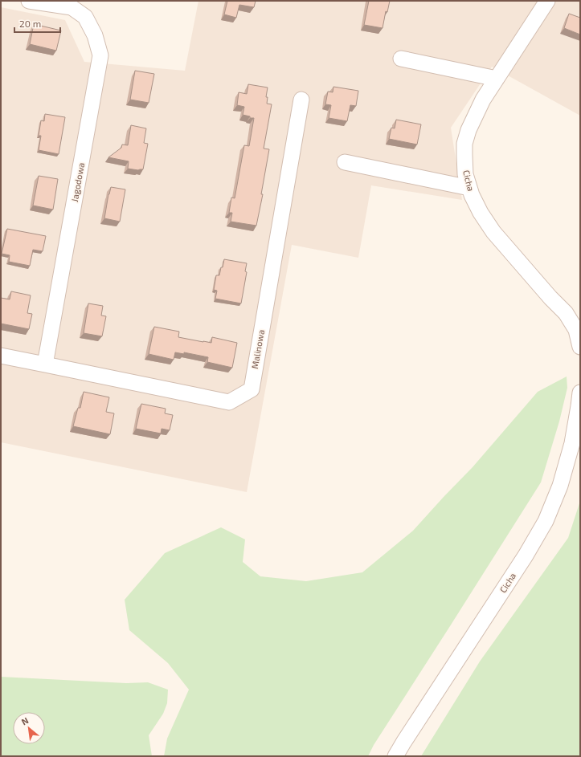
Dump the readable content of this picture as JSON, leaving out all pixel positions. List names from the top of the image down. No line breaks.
{"streets":{"street":["Cicha","Jagodowa","Malinowa"]},"crossings":[["Jagodowa","Malinowa"]],"scale_bar":"20 m","north":"top left"}
